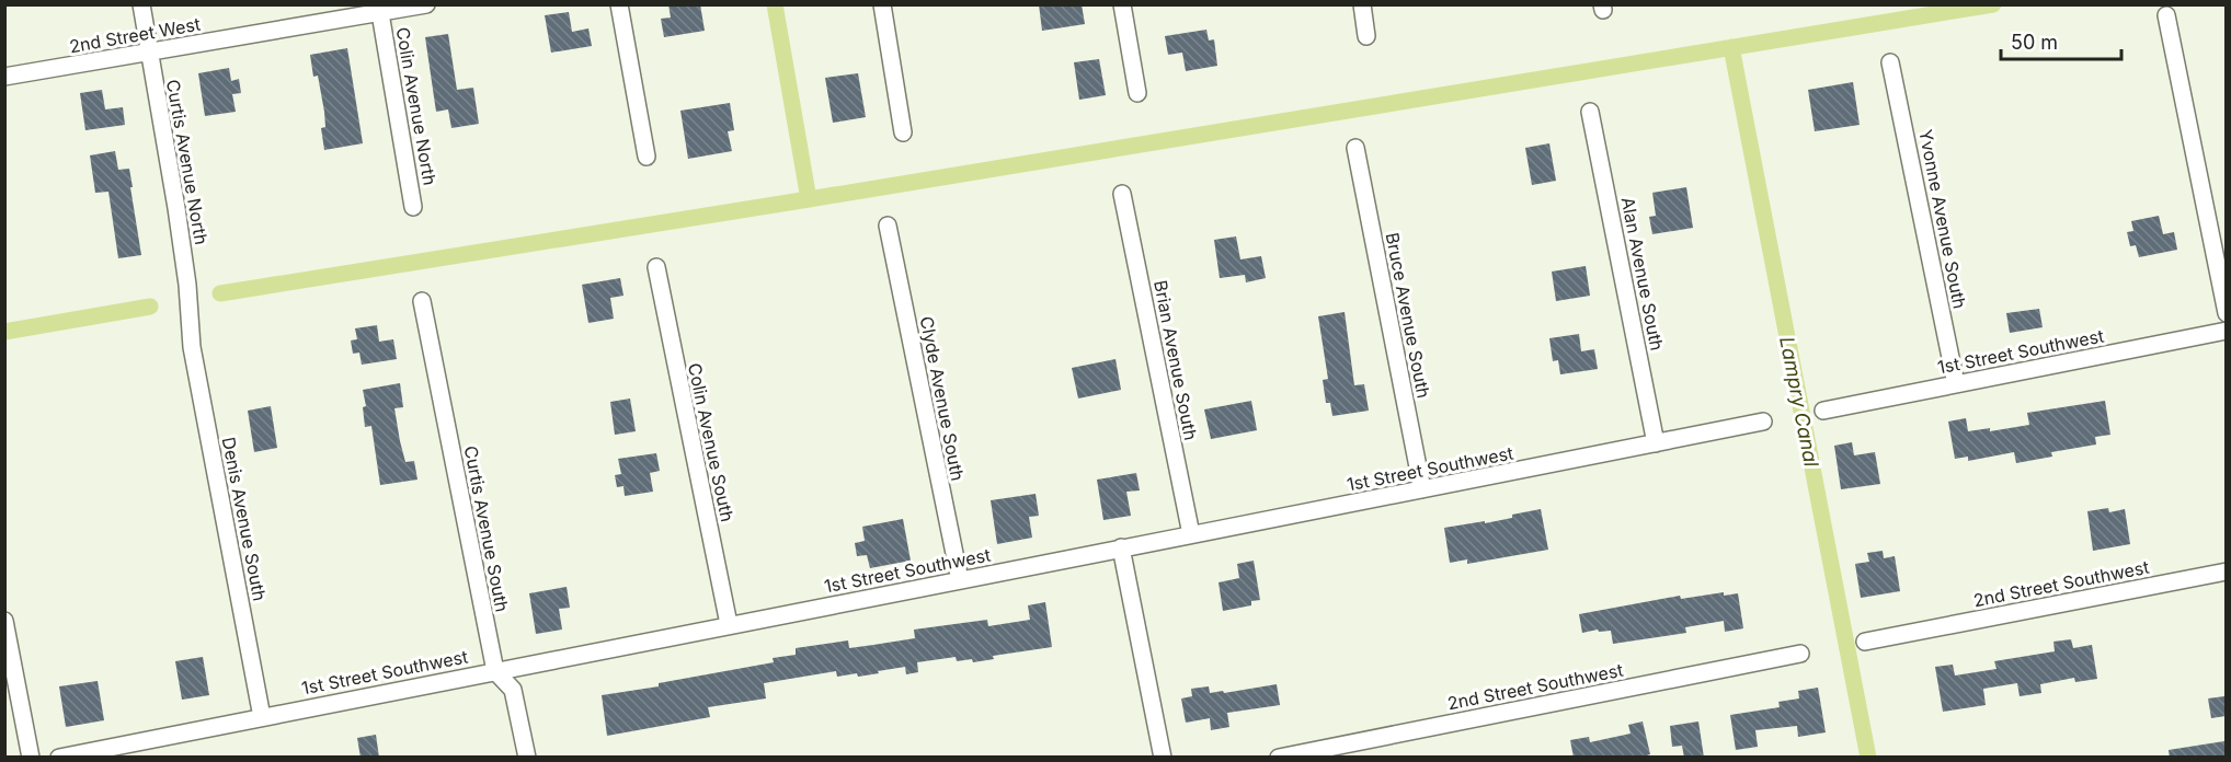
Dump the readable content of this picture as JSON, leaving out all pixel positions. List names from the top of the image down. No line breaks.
{"streets":{"street":["2nd Street West","Colin Avenue North","Curtis Avenue North","Yvonne Avenue South","Alan Avenue South","Bruce Avenue South","1st Street Southwest","Brian Avenue South","Clyde Avenue South","Colin Avenue South","Denis Avenue South","Curtis Avenue South","2nd Street Southwest"]},"crossings":[["2nd Street West","Colin Avenue North"],["2nd Street West","Curtis Avenue North"],["Curtis Avenue North","Denis Avenue South"],["Yvonne Avenue South","1st Street Southwest"],["Alan Avenue South","1st Street Southwest"],["Bruce Avenue South","1st Street Southwest"],["1st Street Southwest","Brian Avenue South"],["1st Street Southwest","Clyde Avenue South"],["1st Street Southwest","Colin Avenue South"],["1st Street Southwest","Denis Avenue South"],["1st Street Southwest","Curtis Avenue South"]],"water":["Lampry Canal"],"scale_bar":"50 m"}
